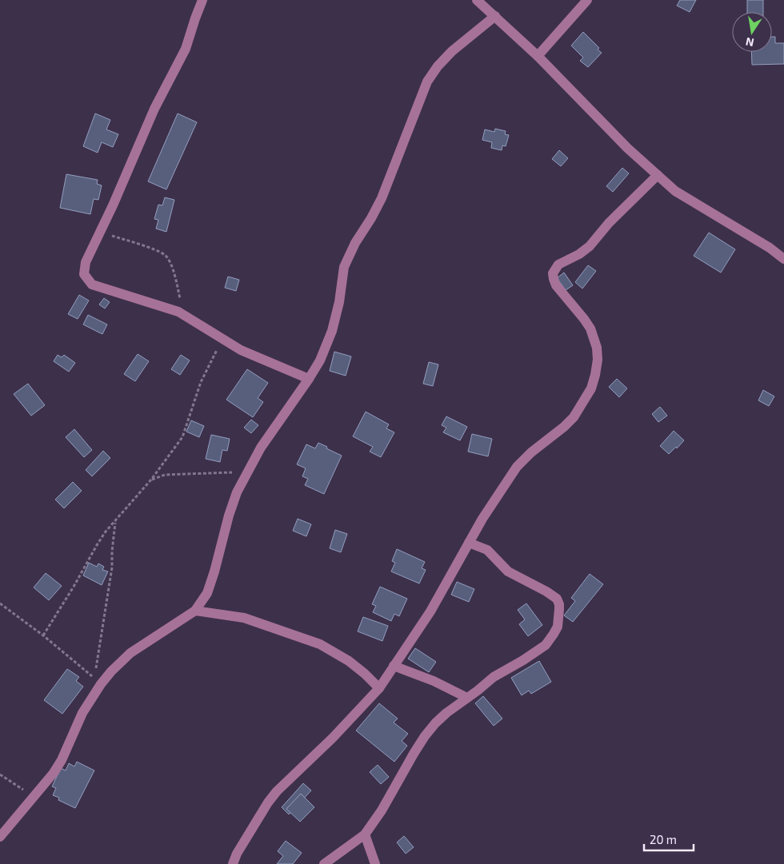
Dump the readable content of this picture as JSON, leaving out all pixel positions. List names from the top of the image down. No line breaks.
{"scale_bar":"20 m","north":"bottom"}
